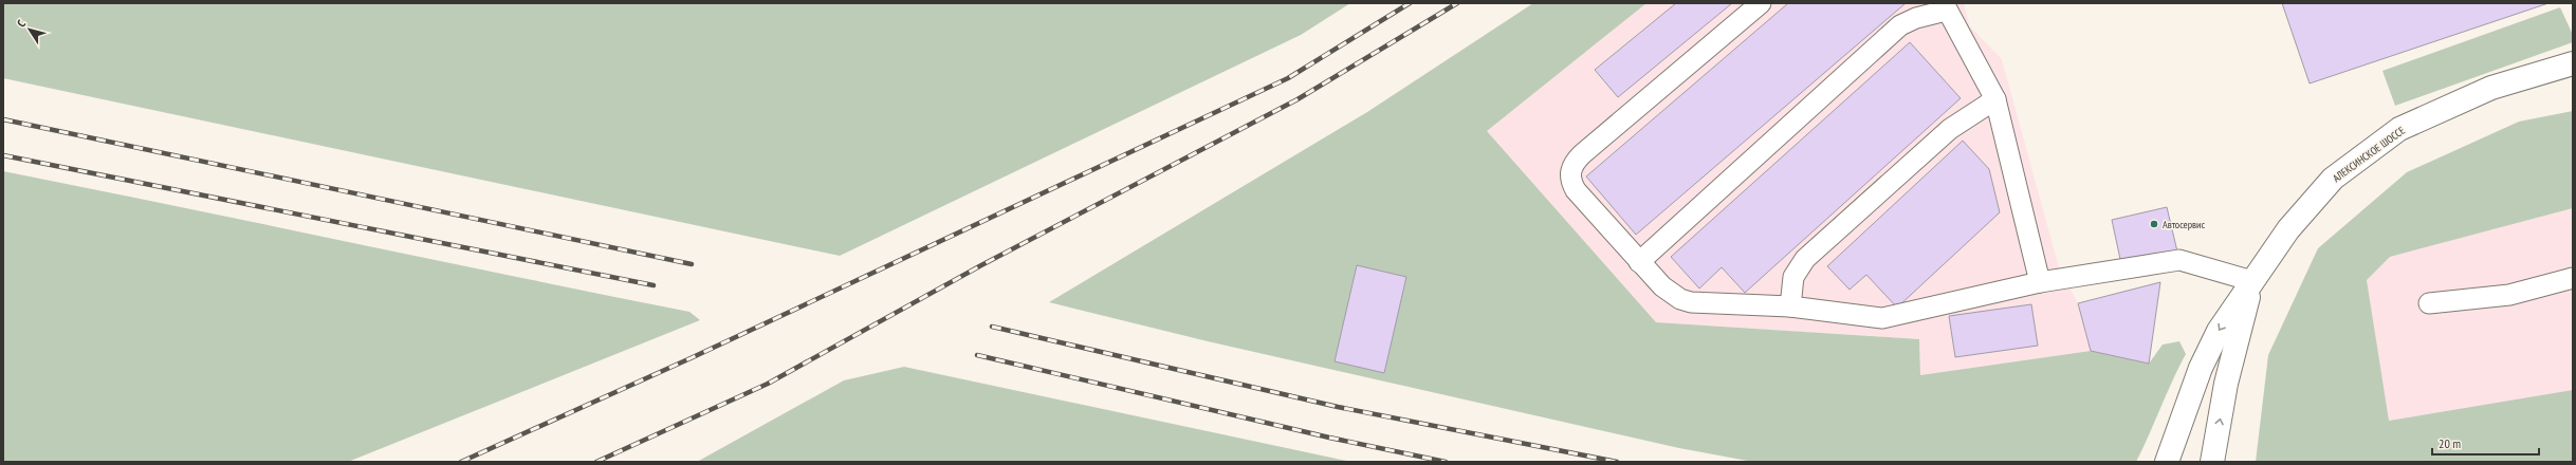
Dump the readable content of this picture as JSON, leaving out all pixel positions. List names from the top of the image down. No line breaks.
{"streets":{"main road":["АЛЕКСИНСКОЕ ШОССЕ"]},"places":["Автосервис"],"scale_bar":"20 m","north":"top left"}
